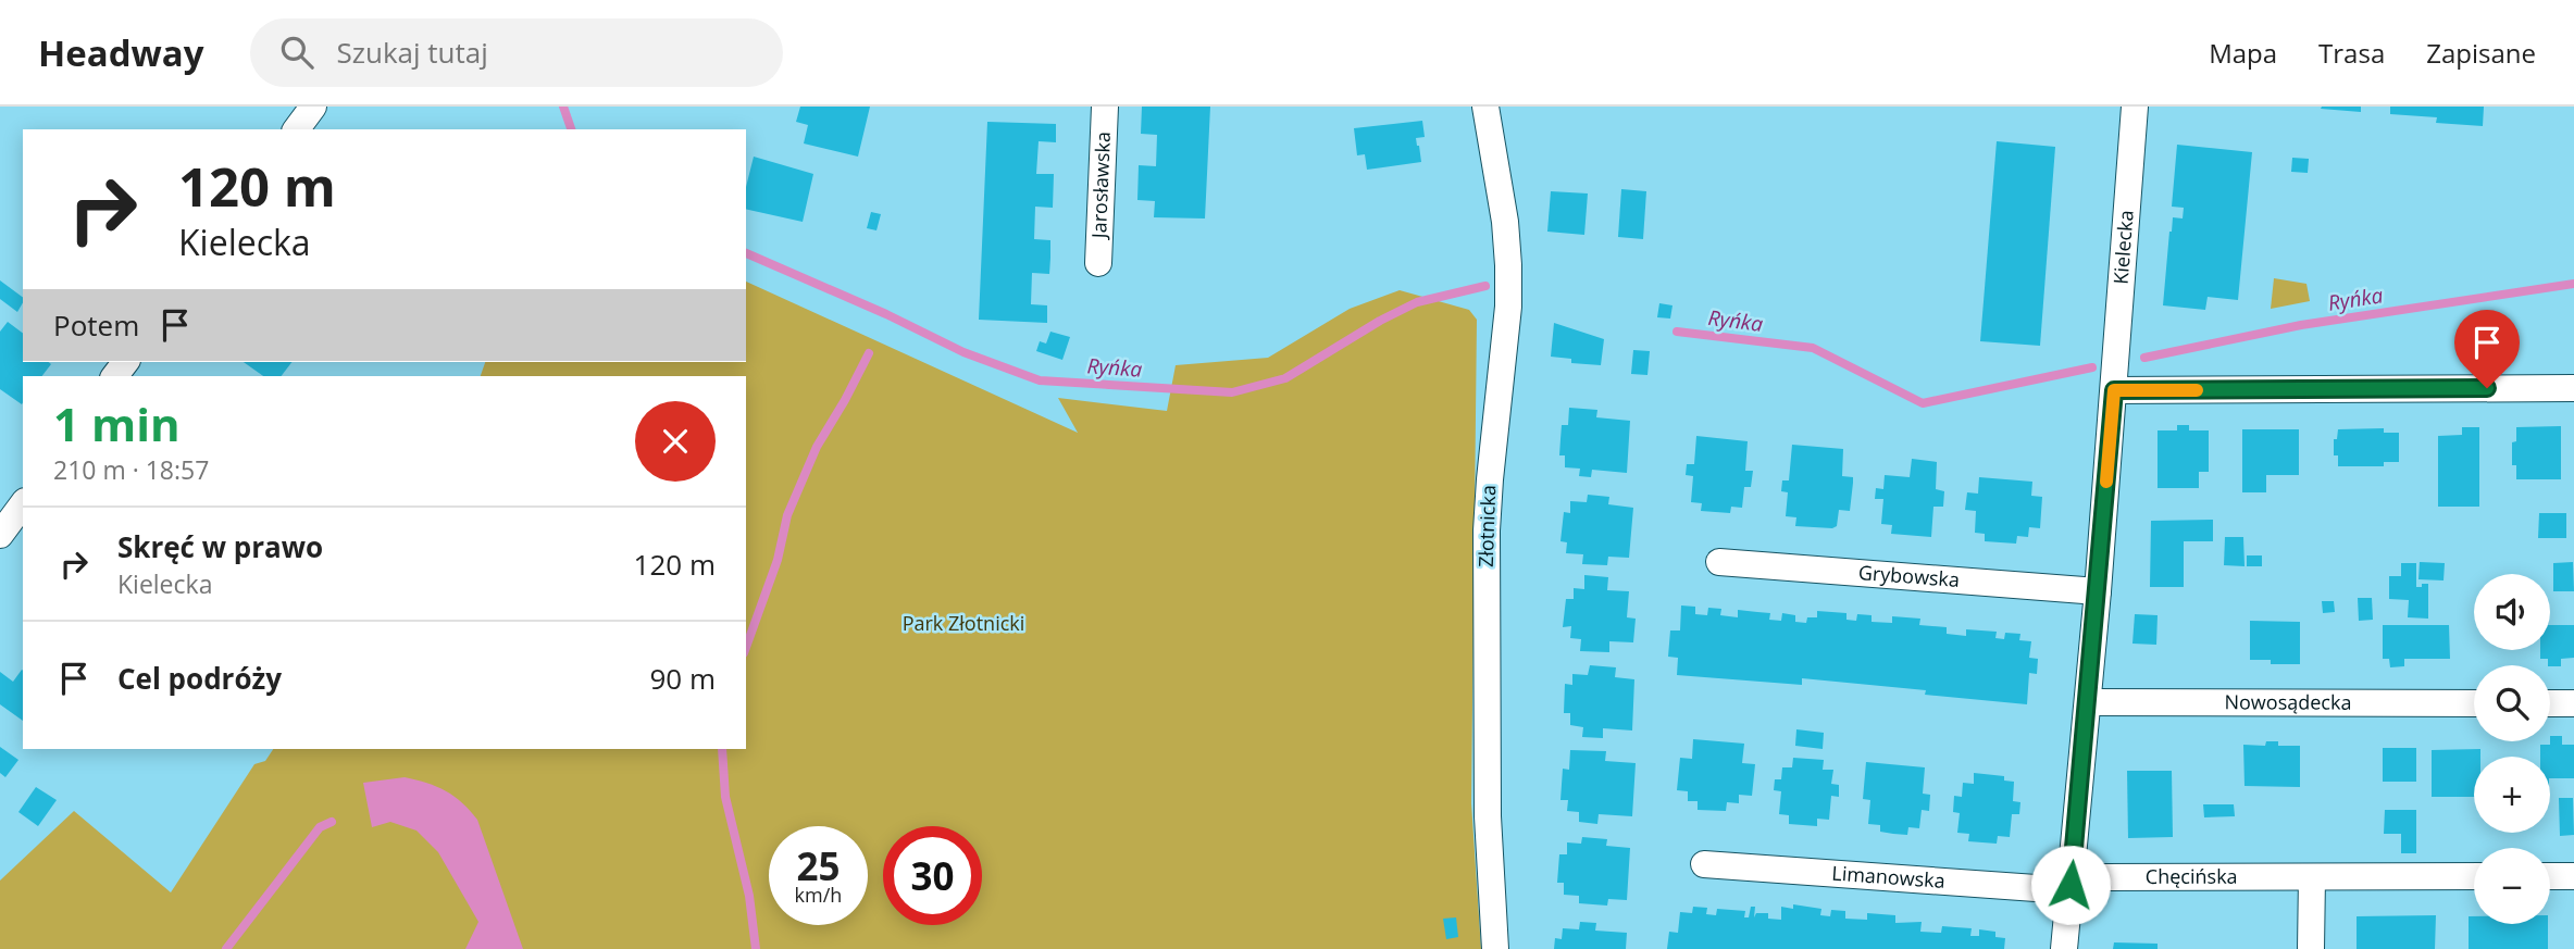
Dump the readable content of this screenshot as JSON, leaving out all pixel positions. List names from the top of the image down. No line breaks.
{"streets":{"street":["Jarosławska","Kielecka","Złotnicka","Grybowska","Nowosądecka","Chęcińska","Limanowska"]},"crossings":[["Kielecka","Grybowska"],["Kielecka","Nowosądecka"],["Kielecka","Chęcińska"],["Kielecka","Limanowska"],["Chęcińska","Limanowska"]],"water":["Ryńka"],"parks":["Park Złotnicki"],"page":{"header":"Headway","search":"Szukaj tutaj","nav":["Mapa","Trasa","Zapisane"],"turn":["120 m","Kielecka"],"then":"Potem","heading":["1 min","210 m · 18:57"],"list":[{"name":"Skręć w prawo","note":"Kielecka","value":"120 m"},{"name":"Cel podróży","value":"90 m"}],"map_buttons":["+","−"],"speed":"25 km/h","limit":"30"}}
